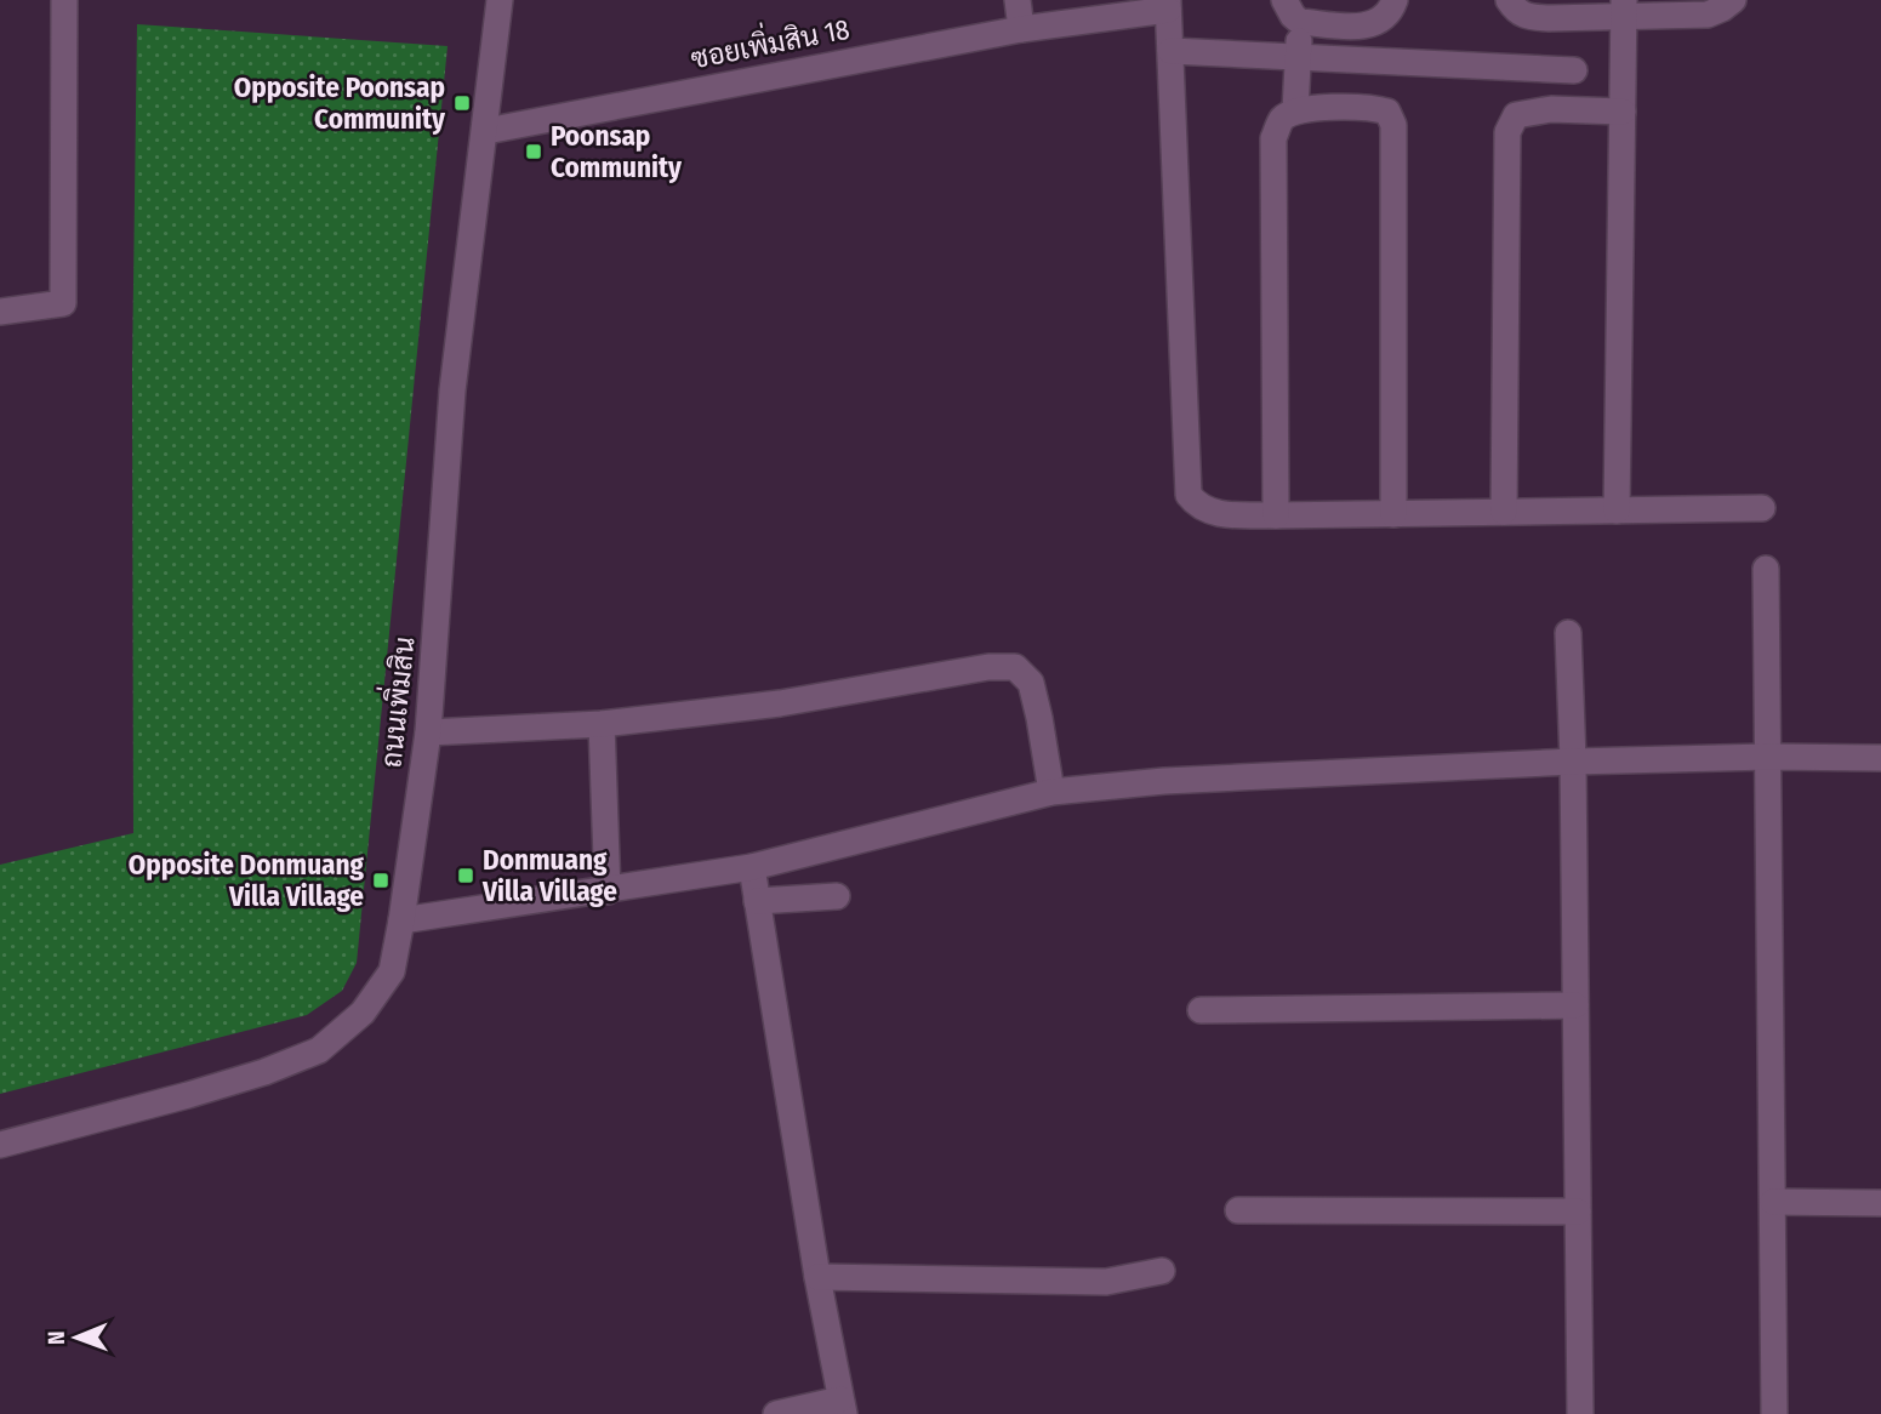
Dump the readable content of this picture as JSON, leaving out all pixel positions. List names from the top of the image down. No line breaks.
{"streets":{"street":["ซอยเพิ่มสิน 18","ถนนเพิ่มสิน"]},"crossings":[["ซอยเพิ่มสิน 18","ถนนเพิ่มสิน"]],"places":{"transit":["Opposite Poonsap Community","Poonsap Community","Donmuang Villa Village","Opposite Donmuang Villa Village"]},"north":"left"}
